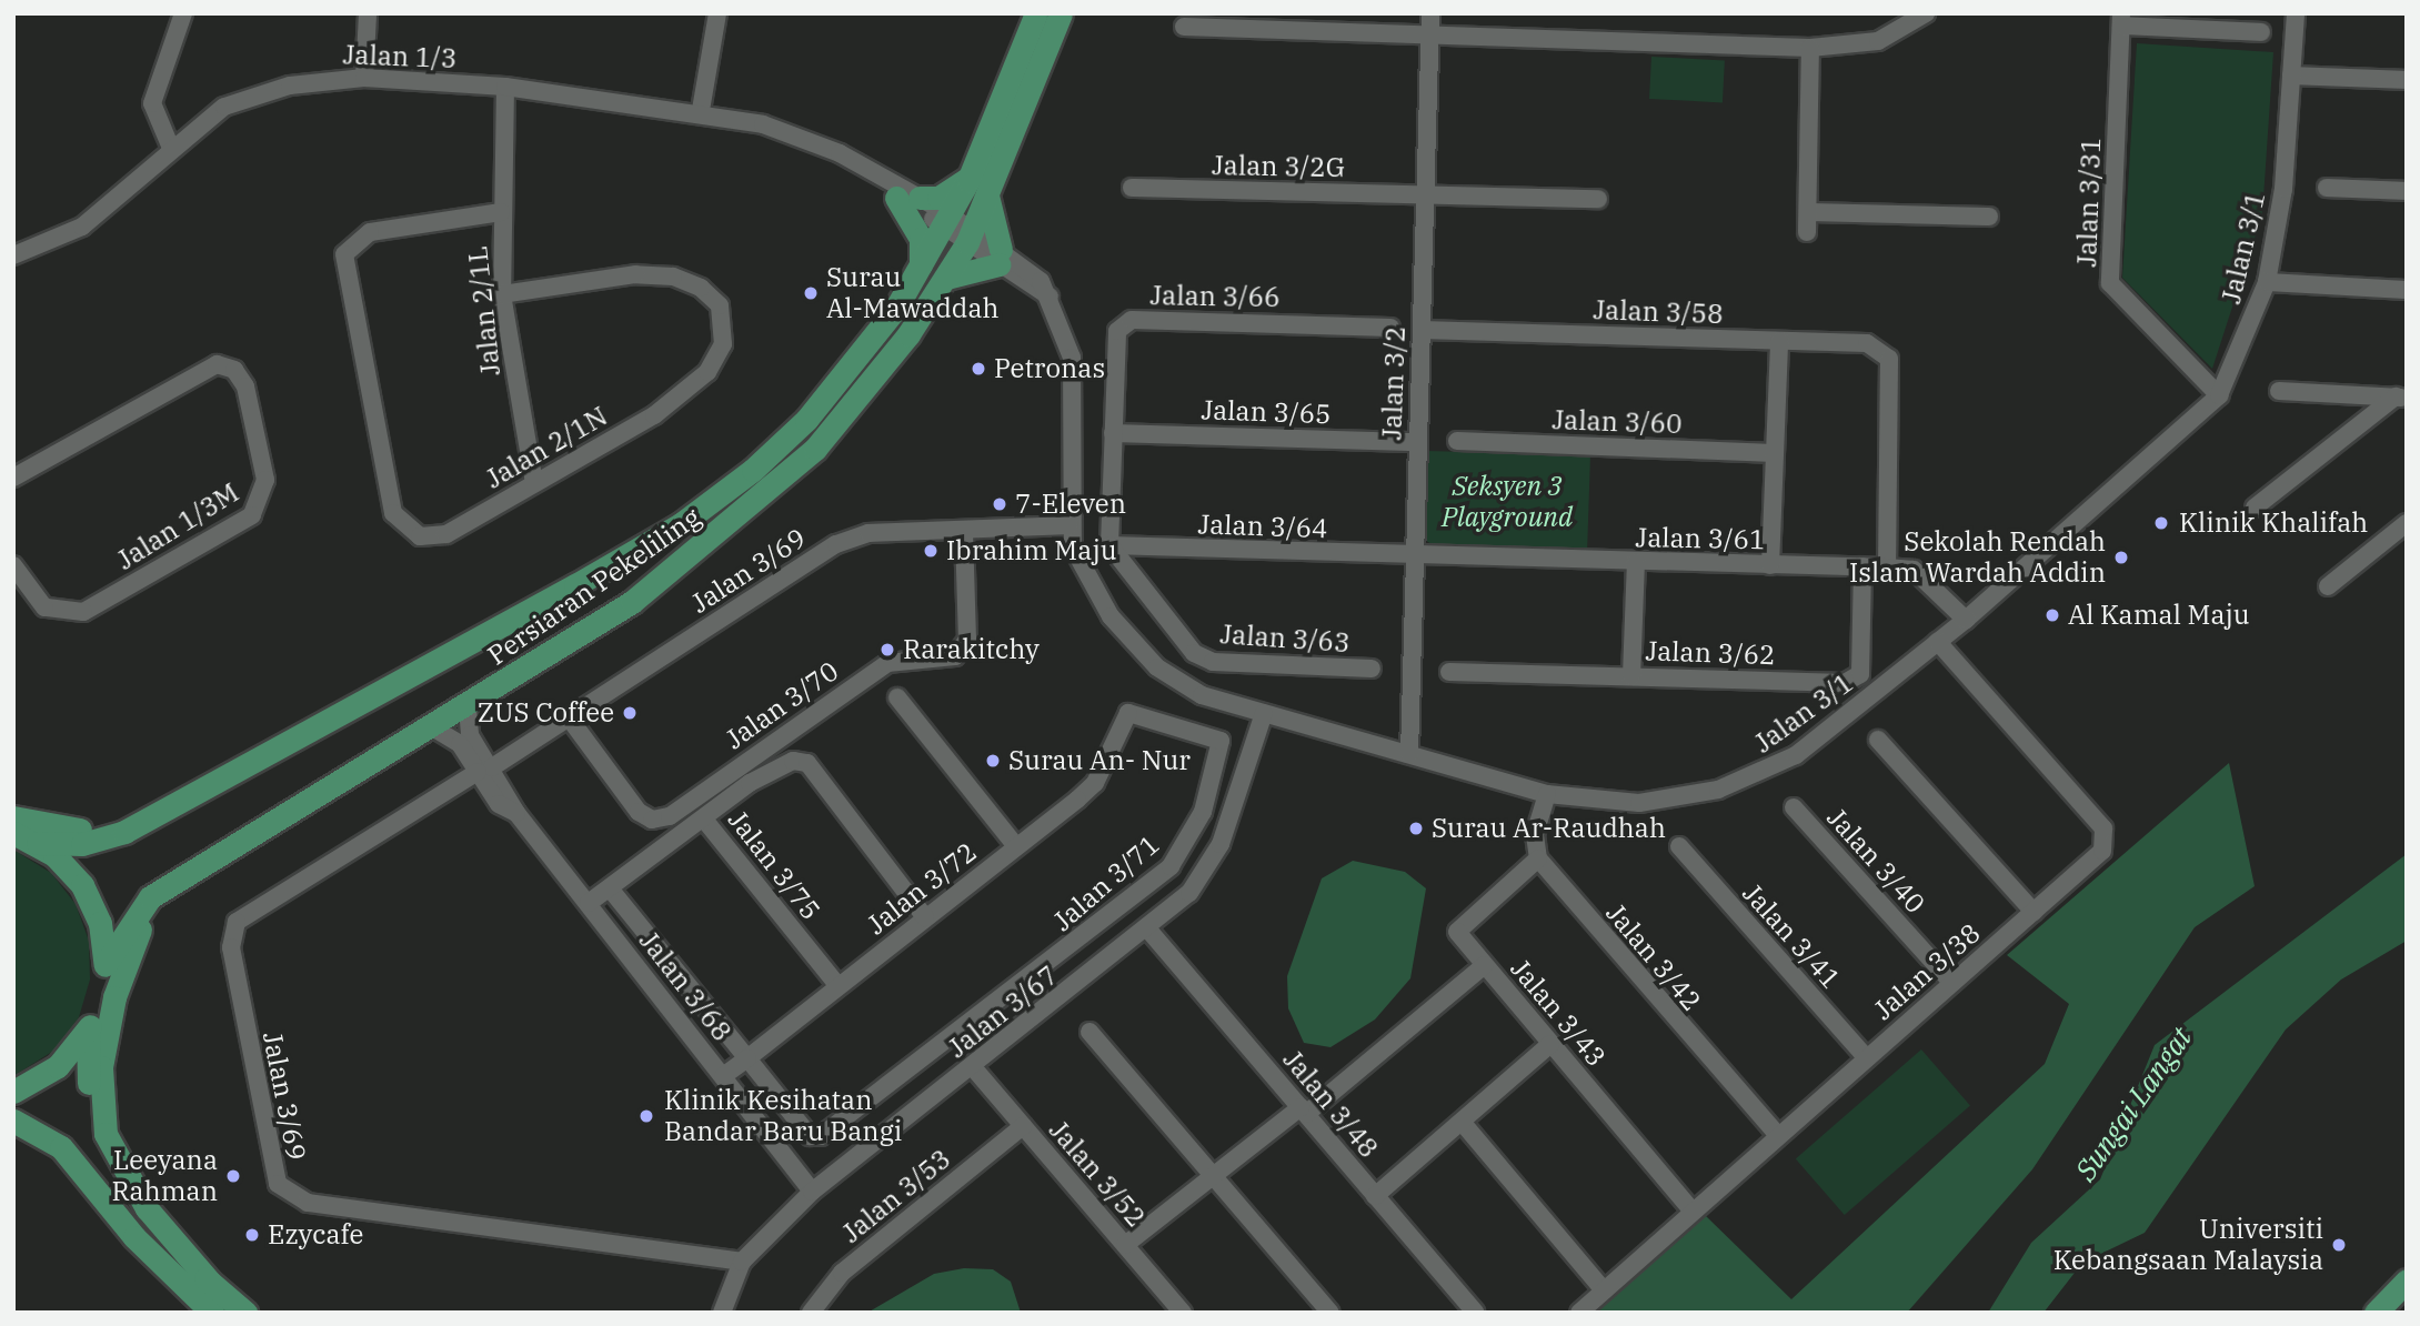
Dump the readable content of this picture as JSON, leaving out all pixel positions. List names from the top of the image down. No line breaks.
{"streets":{"main road":["Persiaran Pekeliling"],"street":["Jalan 1/3","Jalan 3/2G","Jalan 3/31","Jalan 3/1","Jalan 3/66","Jalan 2/1L","Jalan 3/58","Jalan 3/2","Jalan 3/65","Jalan 3/60","Jalan 2/1N","Jalan 1/3M","Jalan 3/64","Jalan 3/61","Jalan 3/69","Jalan 3/63","Jalan 3/62","Jalan 3/70","Jalan 3/40","Jalan 3/75","Jalan 3/71","Jalan 3/72","Jalan 3/41","Jalan 3/42","Jalan 3/38","Jalan 3/68","Jalan 3/67","Jalan 3/43","Jalan 3/48","Jalan 3/52","Jalan 3/53"]},"crossings":[["Jalan 1/3","Jalan 3/1"],["Jalan 1/3","Jalan 2/1L"],["Jalan 1/3","Persiaran Pekeliling"],["Jalan 3/2G","Jalan 3/2"],["Jalan 3/31","Jalan 3/1"],["Jalan 3/1","Jalan 3/2"],["Jalan 3/1","Jalan 3/61"],["Jalan 3/1","Jalan 3/69"],["Jalan 3/1","Persiaran Pekeliling"],["Jalan 3/1","Jalan 3/38"],["Jalan 3/1","Jalan 3/67"],["Jalan 3/66","Jalan 3/65"],["Jalan 3/66","Jalan 3/64"],["Jalan 3/66","Jalan 3/63"],["Jalan 2/1L","Jalan 2/1N"],["Jalan 3/58","Jalan 3/2"],["Jalan 3/58","Jalan 3/61"],["Jalan 3/2","Jalan 3/65"],["Jalan 3/2","Jalan 3/64"],["Jalan 3/2","Jalan 3/61"],["Jalan 3/64","Jalan 3/61"],["Jalan 3/64","Jalan 3/63"],["Jalan 3/61","Jalan 3/62"],["Jalan 3/69","Jalan 3/70"],["Jalan 3/69","Jalan 3/68"],["Jalan 3/69","Jalan 3/67"],["Persiaran Pekeliling","Jalan 3/68"],["Jalan 3/40","Jalan 3/38"],["Jalan 3/75","Jalan 3/72"],["Jalan 3/71","Jalan 3/72"],["Jalan 3/72","Jalan 3/68"],["Jalan 3/41","Jalan 3/38"],["Jalan 3/42","Jalan 3/38"],["Jalan 3/42","Jalan 3/43"],["Jalan 3/38","Jalan 3/43"],["Jalan 3/68","Jalan 3/67"],["Jalan 3/67","Jalan 3/48"],["Jalan 3/67","Jalan 3/52"],["Jalan 3/52","Jalan 3/53"]],"water":["Sungai Langat"],"parks":["Seksyen 3 Playground"],"places":["Surau Al-Mawaddah","Petronas","7-Eleven","Klinik Khalifah","Ibrahim Maju","Sekolah Rendah Islam Wardah Addin","Al Kamal Maju","Rarakitchy","ZUS Coffee","Surau An- Nur","Surau Ar-Raudhah","Klinik Kesihatan Bandar Baru Bangi","Leeyana Rahman","Ezycafe","Universiti Kebangsaan Malaysia"]}
